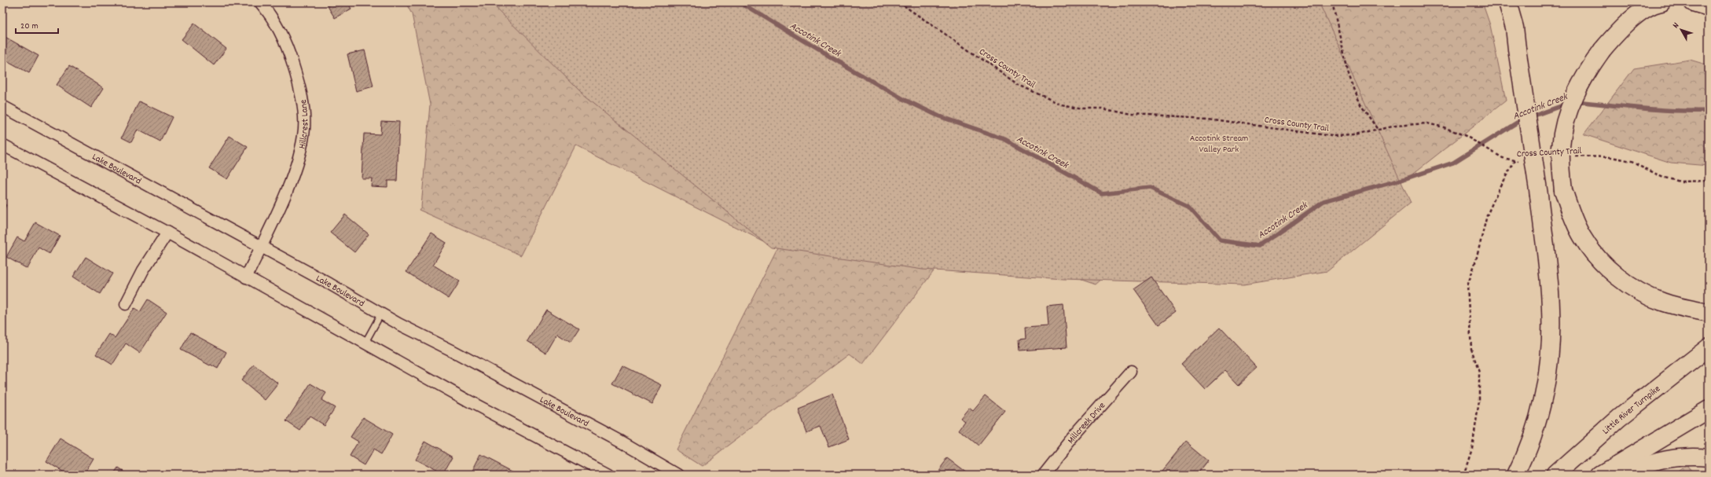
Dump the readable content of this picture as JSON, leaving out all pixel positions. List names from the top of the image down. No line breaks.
{"streets":{"main road":["Little River Turnpike"],"street":["Hillcrest Lane","Lake Boulevard","Millcreek Drive"],"path":["Cross County Trail"]},"crossings":[["Hillcrest Lane","Lake Boulevard"]],"water":["Accotink Creek"],"parks":["Accotink Stream Valley Park"],"scale_bar":"20 m","north":"top left"}
